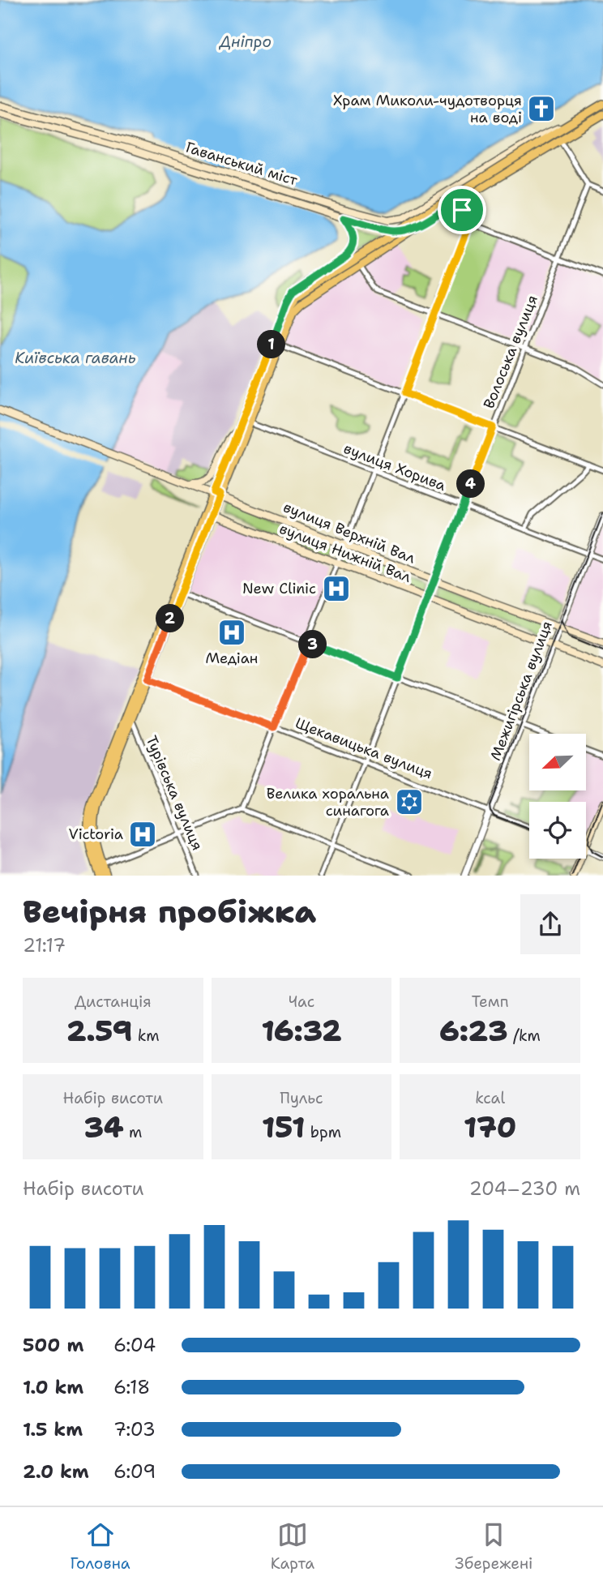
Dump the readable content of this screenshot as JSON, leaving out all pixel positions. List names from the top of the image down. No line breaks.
{"streets":{"main road":["Гаванський міст","вулиця Верхній Вал","вулиця Нижній Вал"],"street":["Волоська вулиця","вулиця Хорива","Межигірська вулиця","Щекавицька вулиця","Турівська вулиця"]},"crossings":[["Волоська вулиця","вулиця Хорива"],["Волоська вулиця","вулиця Верхній Вал"],["Волоська вулиця","вулиця Нижній Вал"],["Волоська вулиця","Щекавицька вулиця"],["вулиця Хорива","Межигірська вулиця"],["вулиця Верхній Вал","Межигірська вулиця"],["вулиця Нижній Вал","Межигірська вулиця"],["Межигірська вулиця","Щекавицька вулиця"]],"water":["Дніпро","Київська гавань"],"places":{"church":["Храм Миколи-чудотворця на воді"],"hospital":["New Clinic","Медіан","Victoria"],"synagogue":["Велика хоральна синагога"]},"north":"bottom left","page":{"pins":["1","4","2","3"],"heading":["Вечірня пробіжка","21:17"],"stats":[["Дистанція","2.59 km"],["Час","16:32"],["Темп","6:23 /km"],["Набір висоти","34 m"],["Пульс","151 bpm"],["kcal","170"]],"chart":["Набір висоти","204–230 m"],"list":[{"name":"500 m","note":"6:04"},{"name":"1.0 km","note":"6:18"},{"name":"1.5 km","note":"7:03"},{"name":"2.0 km","note":"6:09"}],"tabs":["Головна","Карта","Збережені"]}}
